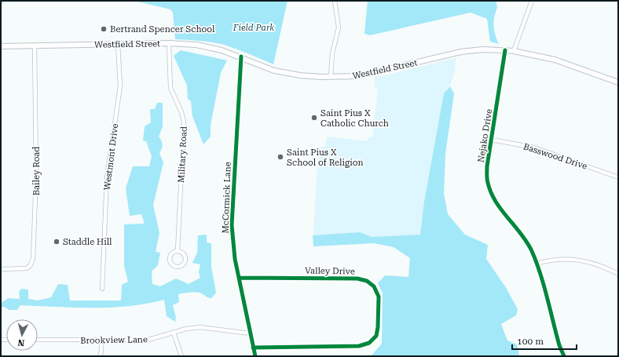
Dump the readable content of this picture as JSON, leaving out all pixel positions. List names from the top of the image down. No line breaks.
{"streets":{"main road":["Westfield Street"],"street":["Nejako Drive","Military Road","Basswood Drive","Westmont Drive","Bailey Road","McCormick Lane","Valley Drive","Brookview Lane"]},"crossings":[["Westfield Street","Nejako Drive"],["Westfield Street","Military Road"],["Westfield Street","Westmont Drive"],["Westfield Street","Bailey Road"],["Westfield Street","McCormick Lane"],["Nejako Drive","Basswood Drive"],["McCormick Lane","Valley Drive"],["McCormick Lane","Brookview Lane"]],"parks":["Field Park"],"places":["Bertrand Spencer School","Saint Pius X Catholic Church","Saint Pius X School of Religion","Staddle Hill"],"scale_bar":"100 m","north":"bottom"}
